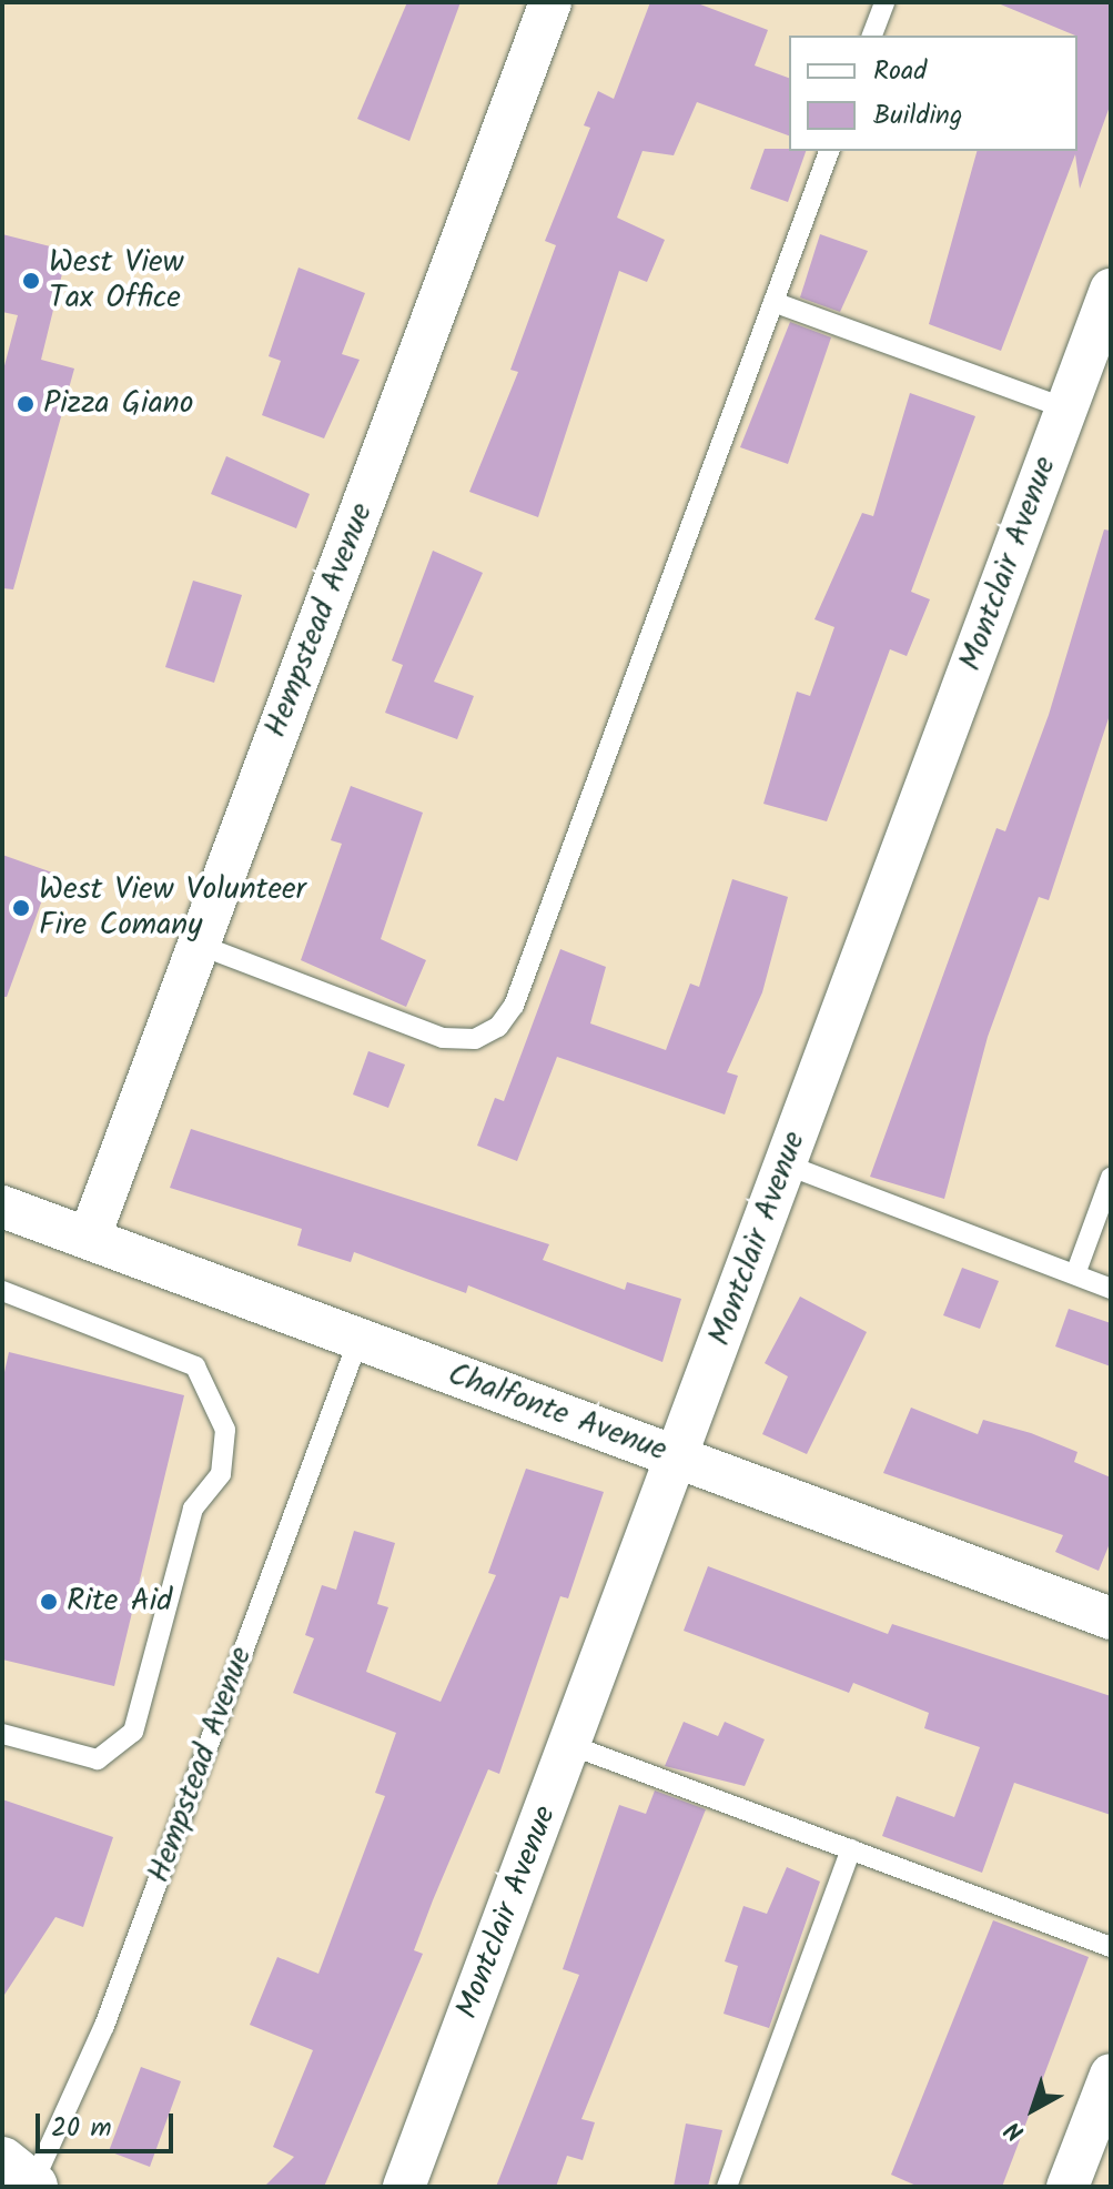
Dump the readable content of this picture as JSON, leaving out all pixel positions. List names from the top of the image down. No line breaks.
{"streets":{"street":["Montclair Avenue","Hempstead Avenue","Chalfonte Avenue"]},"crossings":[["Montclair Avenue","Chalfonte Avenue"],["Hempstead Avenue","Chalfonte Avenue"]],"places":["West View Tax Office","Pizza Giano","West View Volunteer Fire Comany","Rite Aid"],"legend":["Road","Building"],"scale_bar":"20 m","north":"bottom left"}
